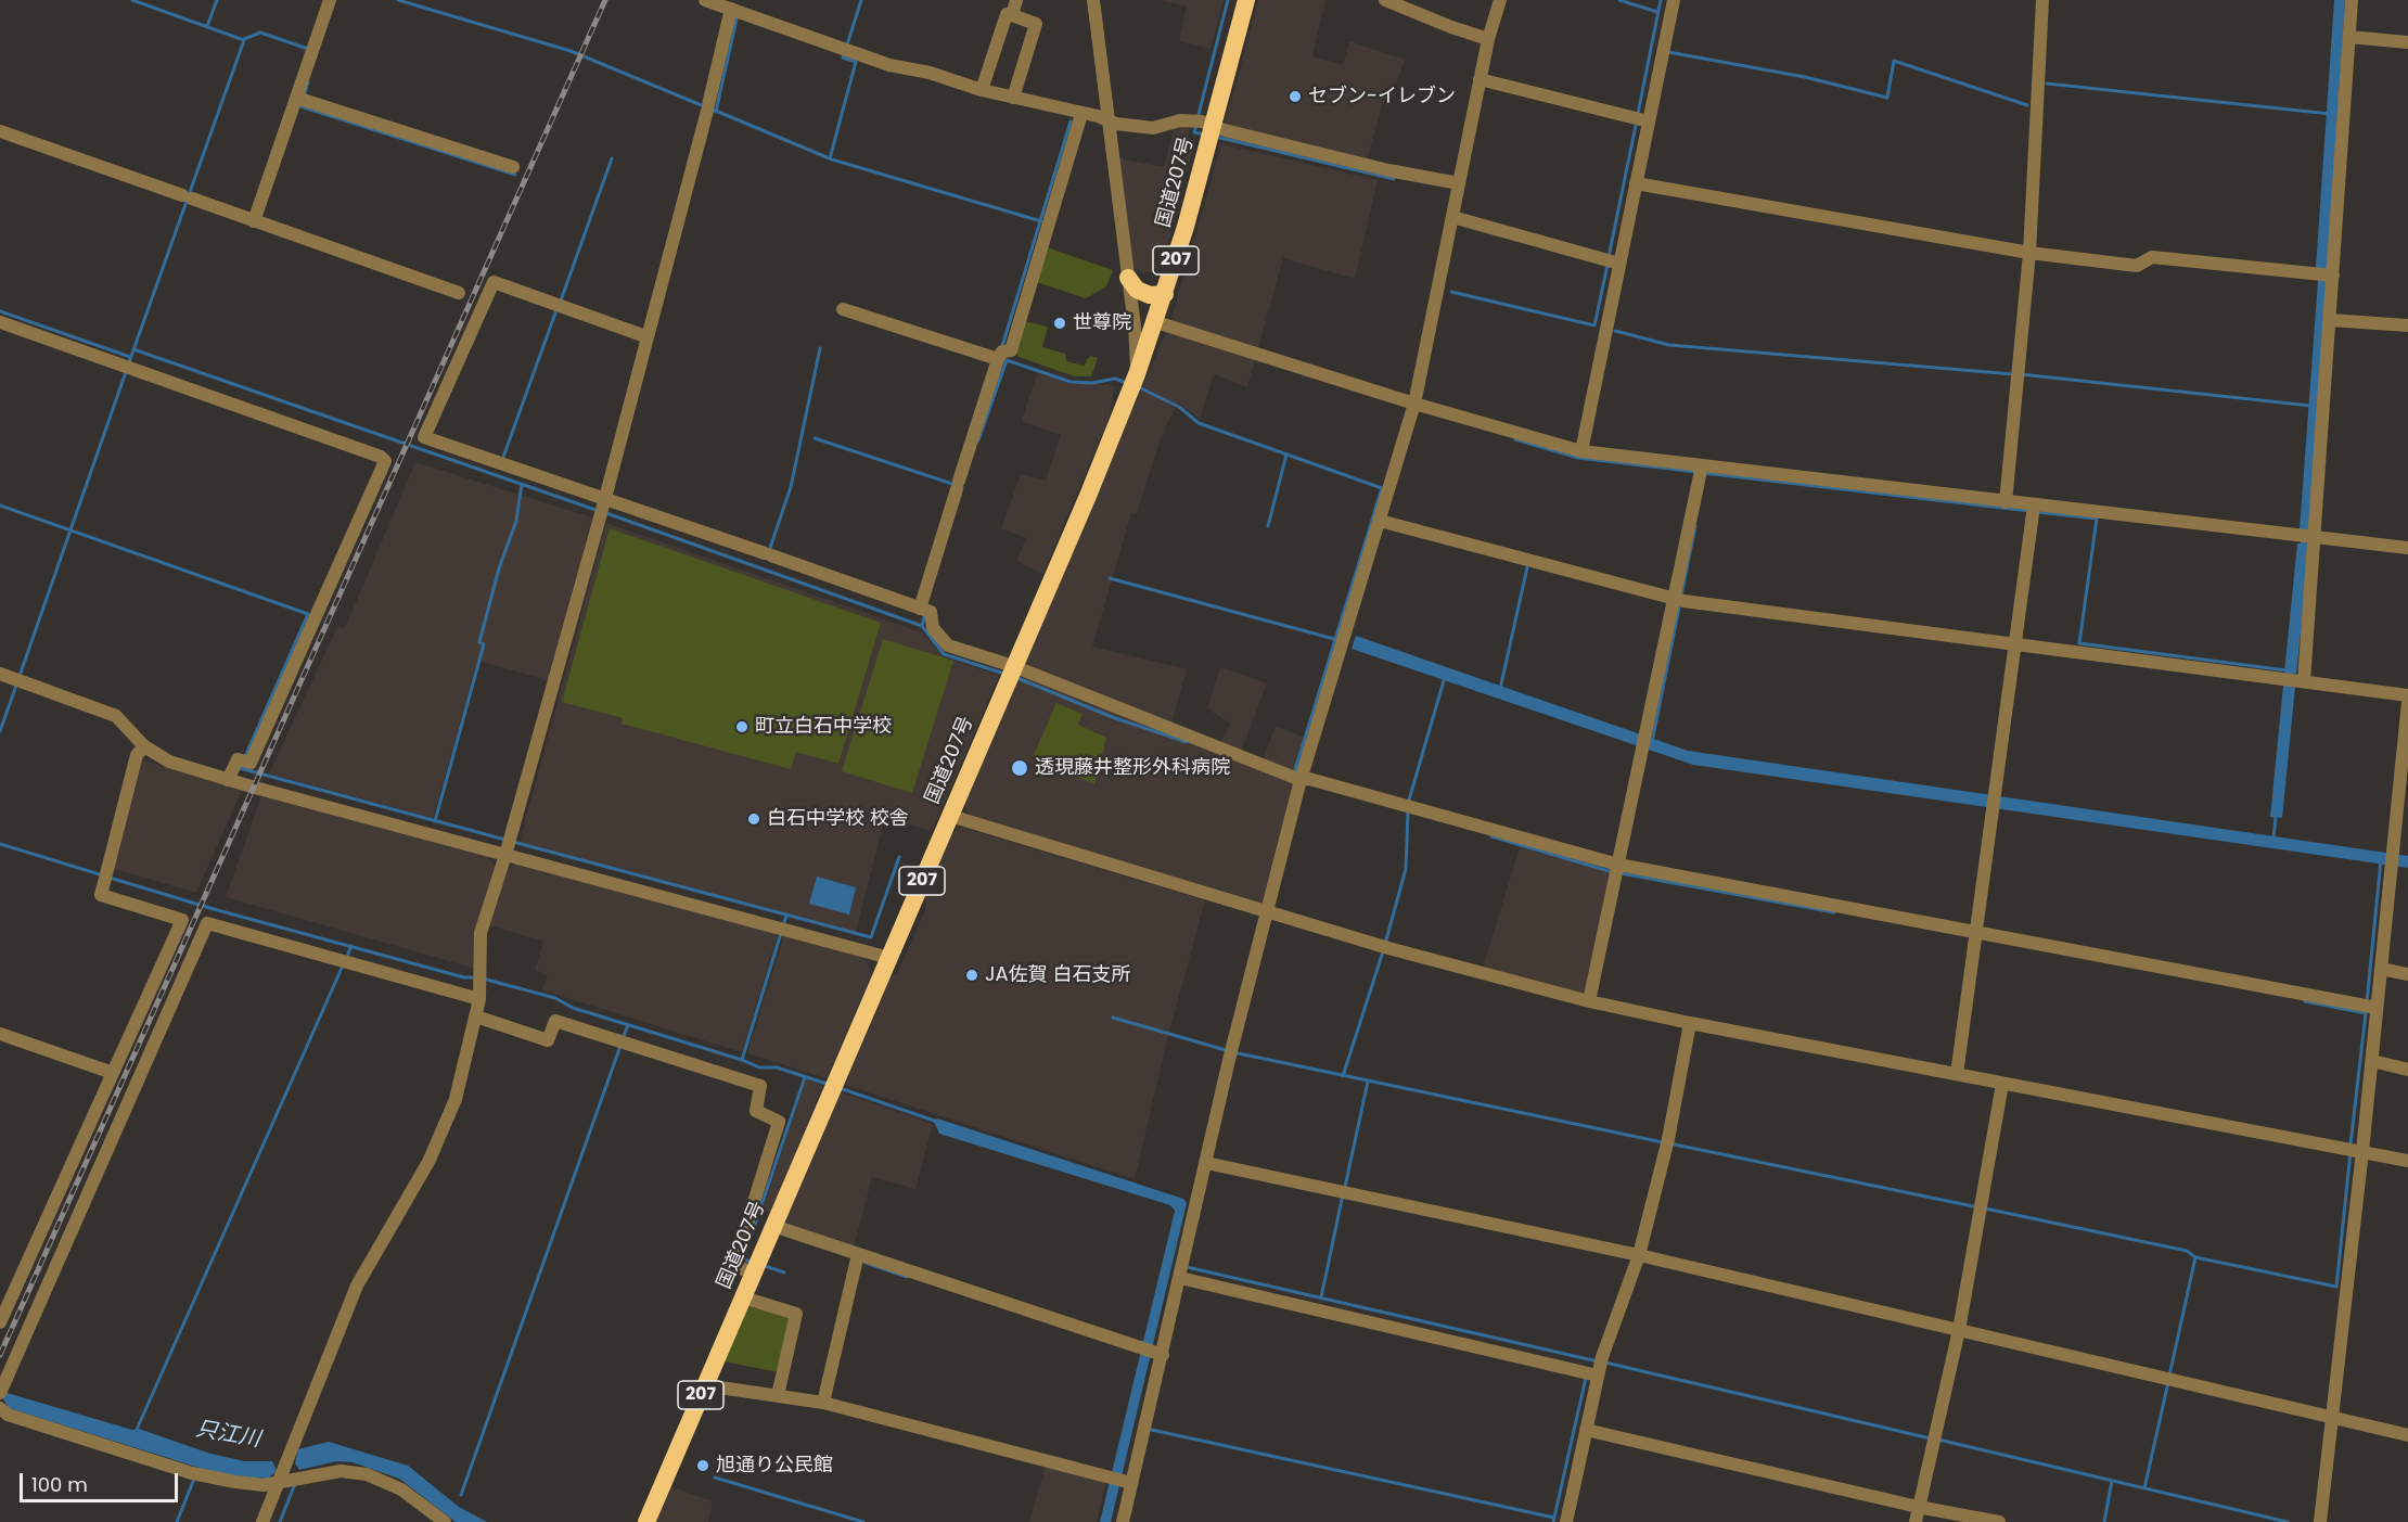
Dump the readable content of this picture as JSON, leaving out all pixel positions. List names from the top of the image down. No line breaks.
{"streets":{"highway":["国道207号","207"]},"water":["只江川"],"places":["セブン-イレブン","世尊院","町立白石中学校","透現藤井整形外科病院","白石中学校 校舎","JA佐賀 白石支所","旭通り公民館"],"scale_bar":"100 m"}
